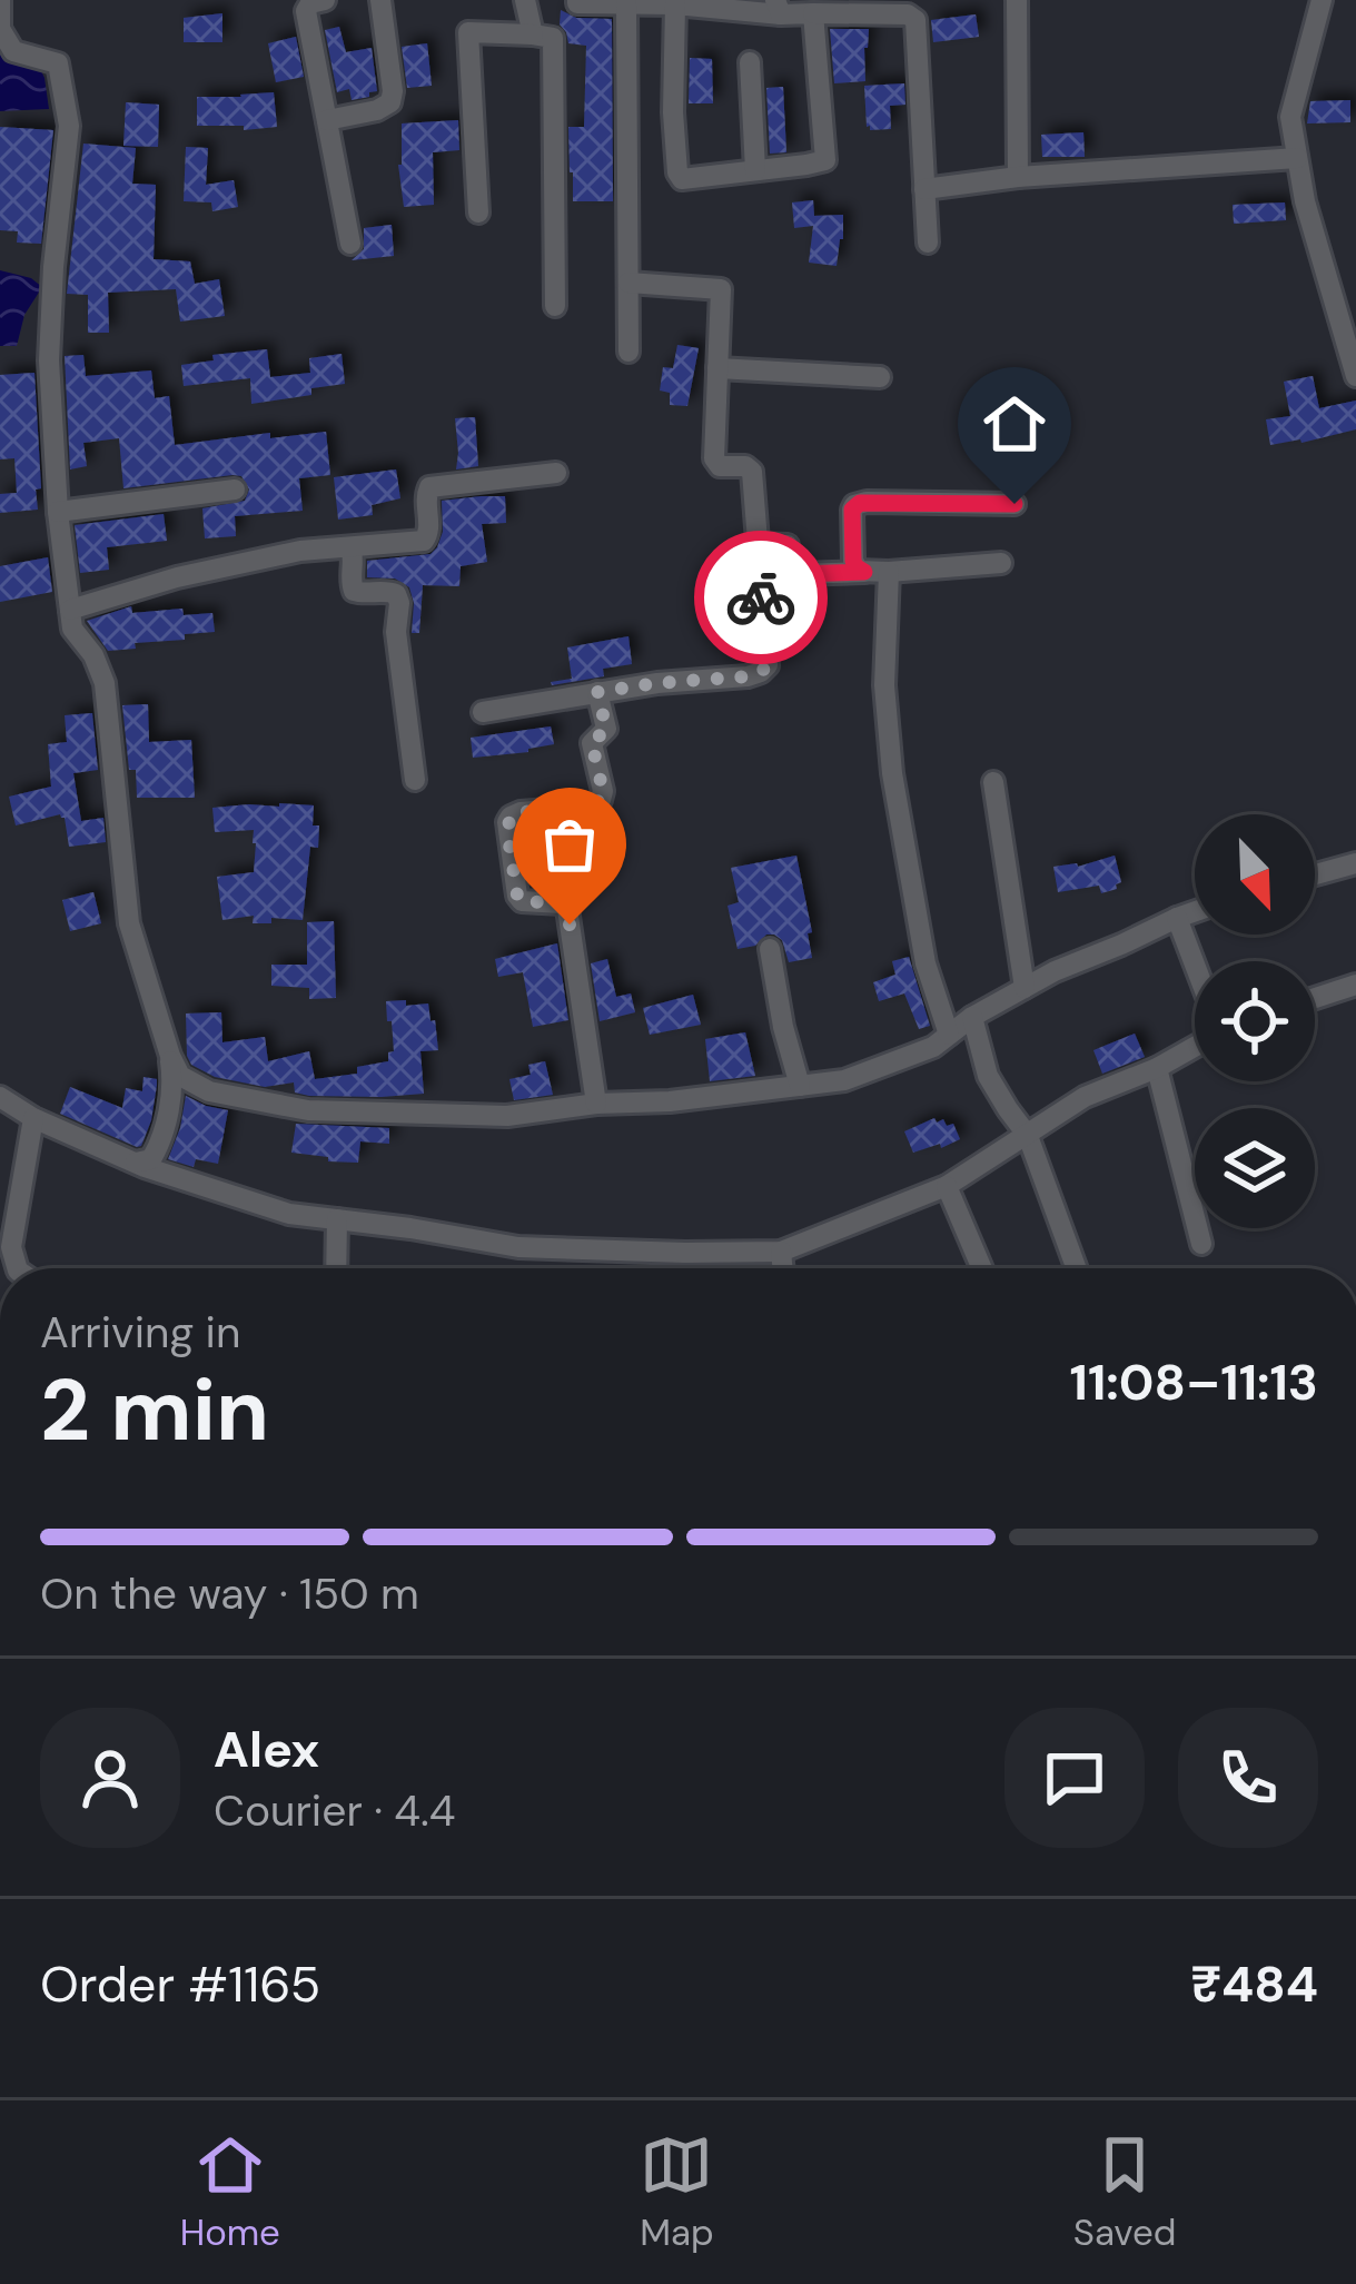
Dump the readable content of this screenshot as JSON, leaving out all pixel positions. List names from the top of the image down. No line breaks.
{"north":"bottom right","page":{"heading":["2 min","Arriving in","11:08–11:13"],"panel":["Alex","Courier · 4.4","Order #1165","₹484"],"bar":"On the way · 150 m","tabs":["Home","Map","Saved"]}}
